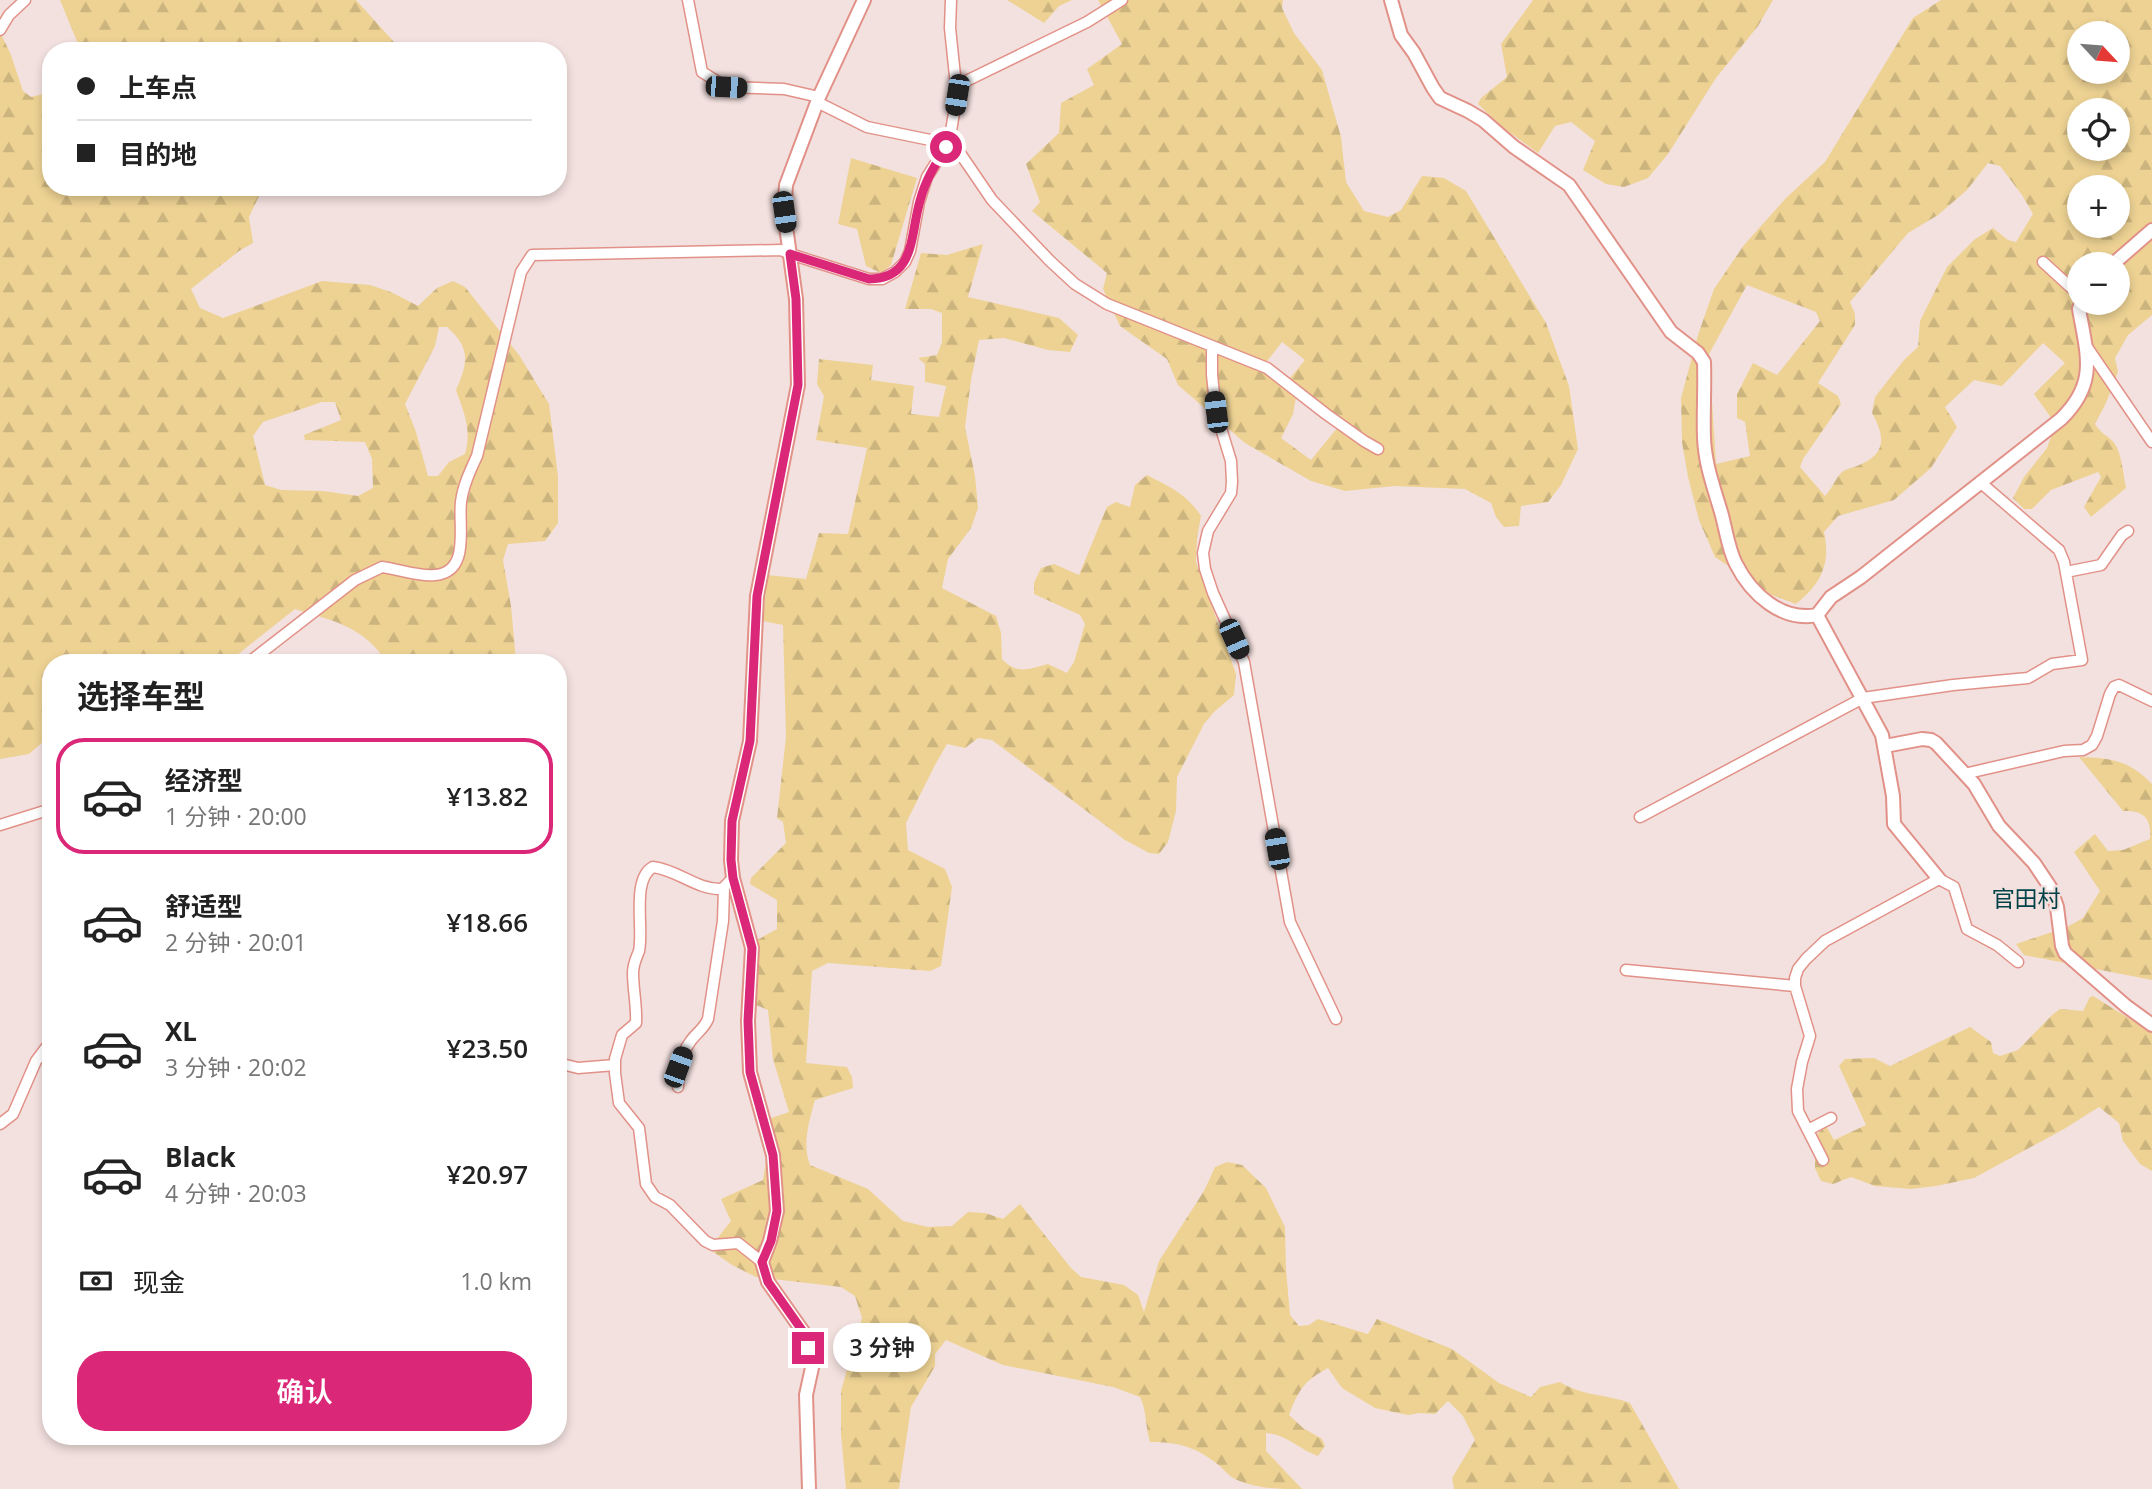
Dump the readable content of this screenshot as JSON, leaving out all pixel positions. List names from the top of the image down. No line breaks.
{"districts":["官田村"],"north":"bottom right","page":{"map_buttons":["+","−"],"banner":["上车点","目的地"],"heading":"选择车型","list":[{"name":"经济型","note":"1 分钟 · 20:00","value":"¥13.82"},{"name":"舒适型","note":"2 分钟 · 20:01","value":"¥18.66"},{"name":"XL","note":"3 分钟 · 20:02","value":"¥23.50"},{"name":"Black","note":"4 分钟 · 20:03","value":"¥20.97"}],"pay":["现金","1.0 km"],"bubble":"3 分钟","buttons":"确认"}}
